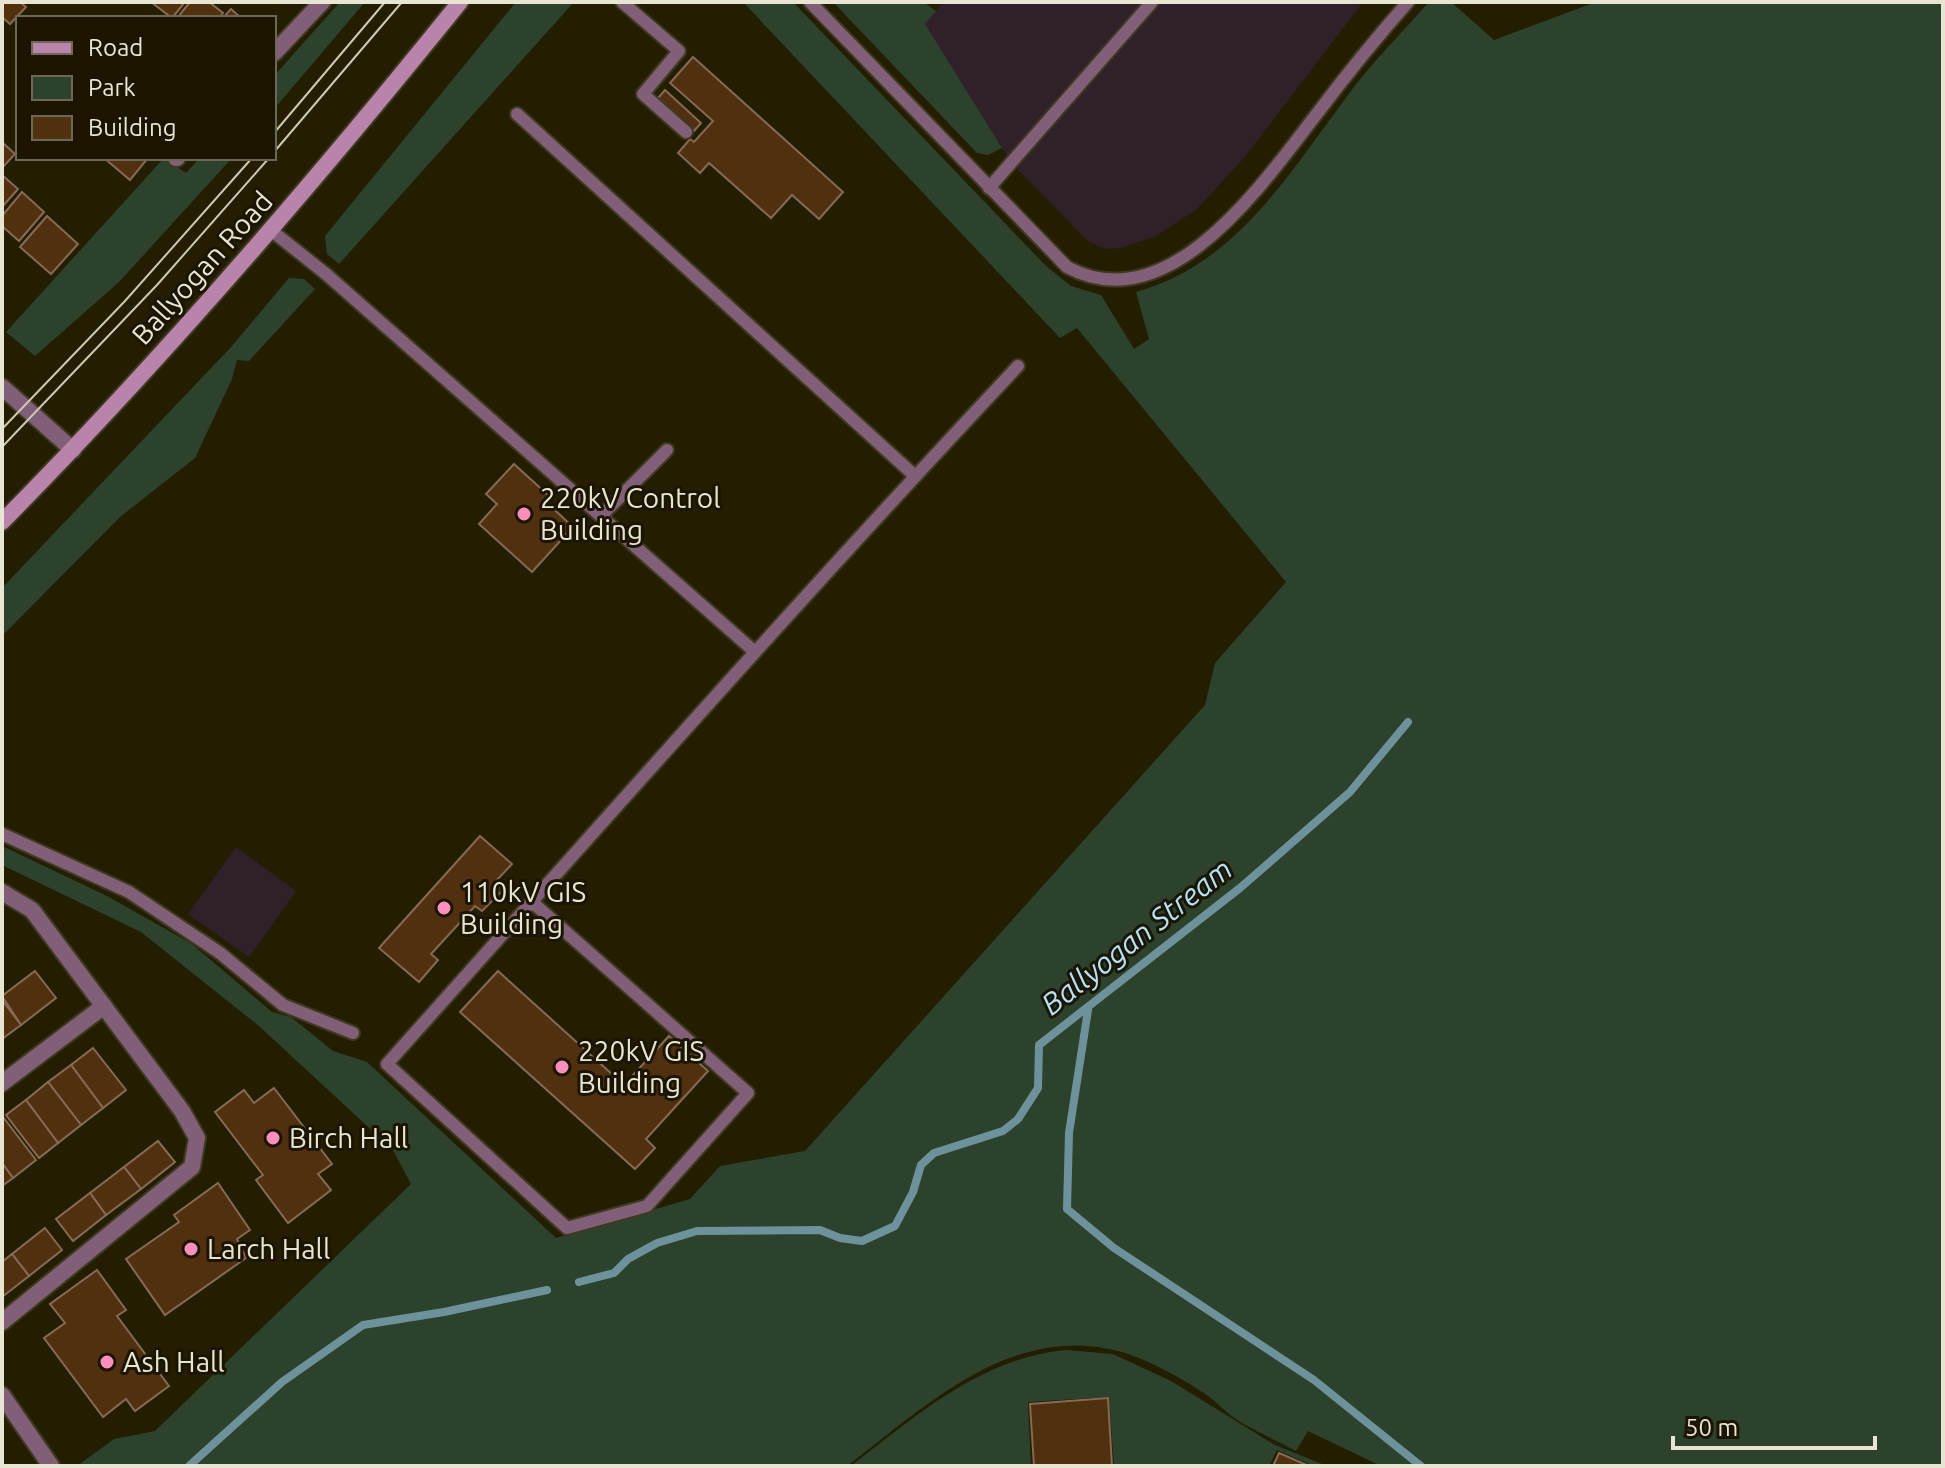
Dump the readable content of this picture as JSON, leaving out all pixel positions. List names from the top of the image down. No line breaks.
{"streets":{"street":["Ballyogan Road"]},"water":["Ballyogan Stream"],"places":["220kV Control Building","110kV GIS Building","220kV GIS Building","Birch Hall","Larch Hall","Ash Hall"],"legend":["Road","Park","Building"],"scale_bar":"50 m"}
